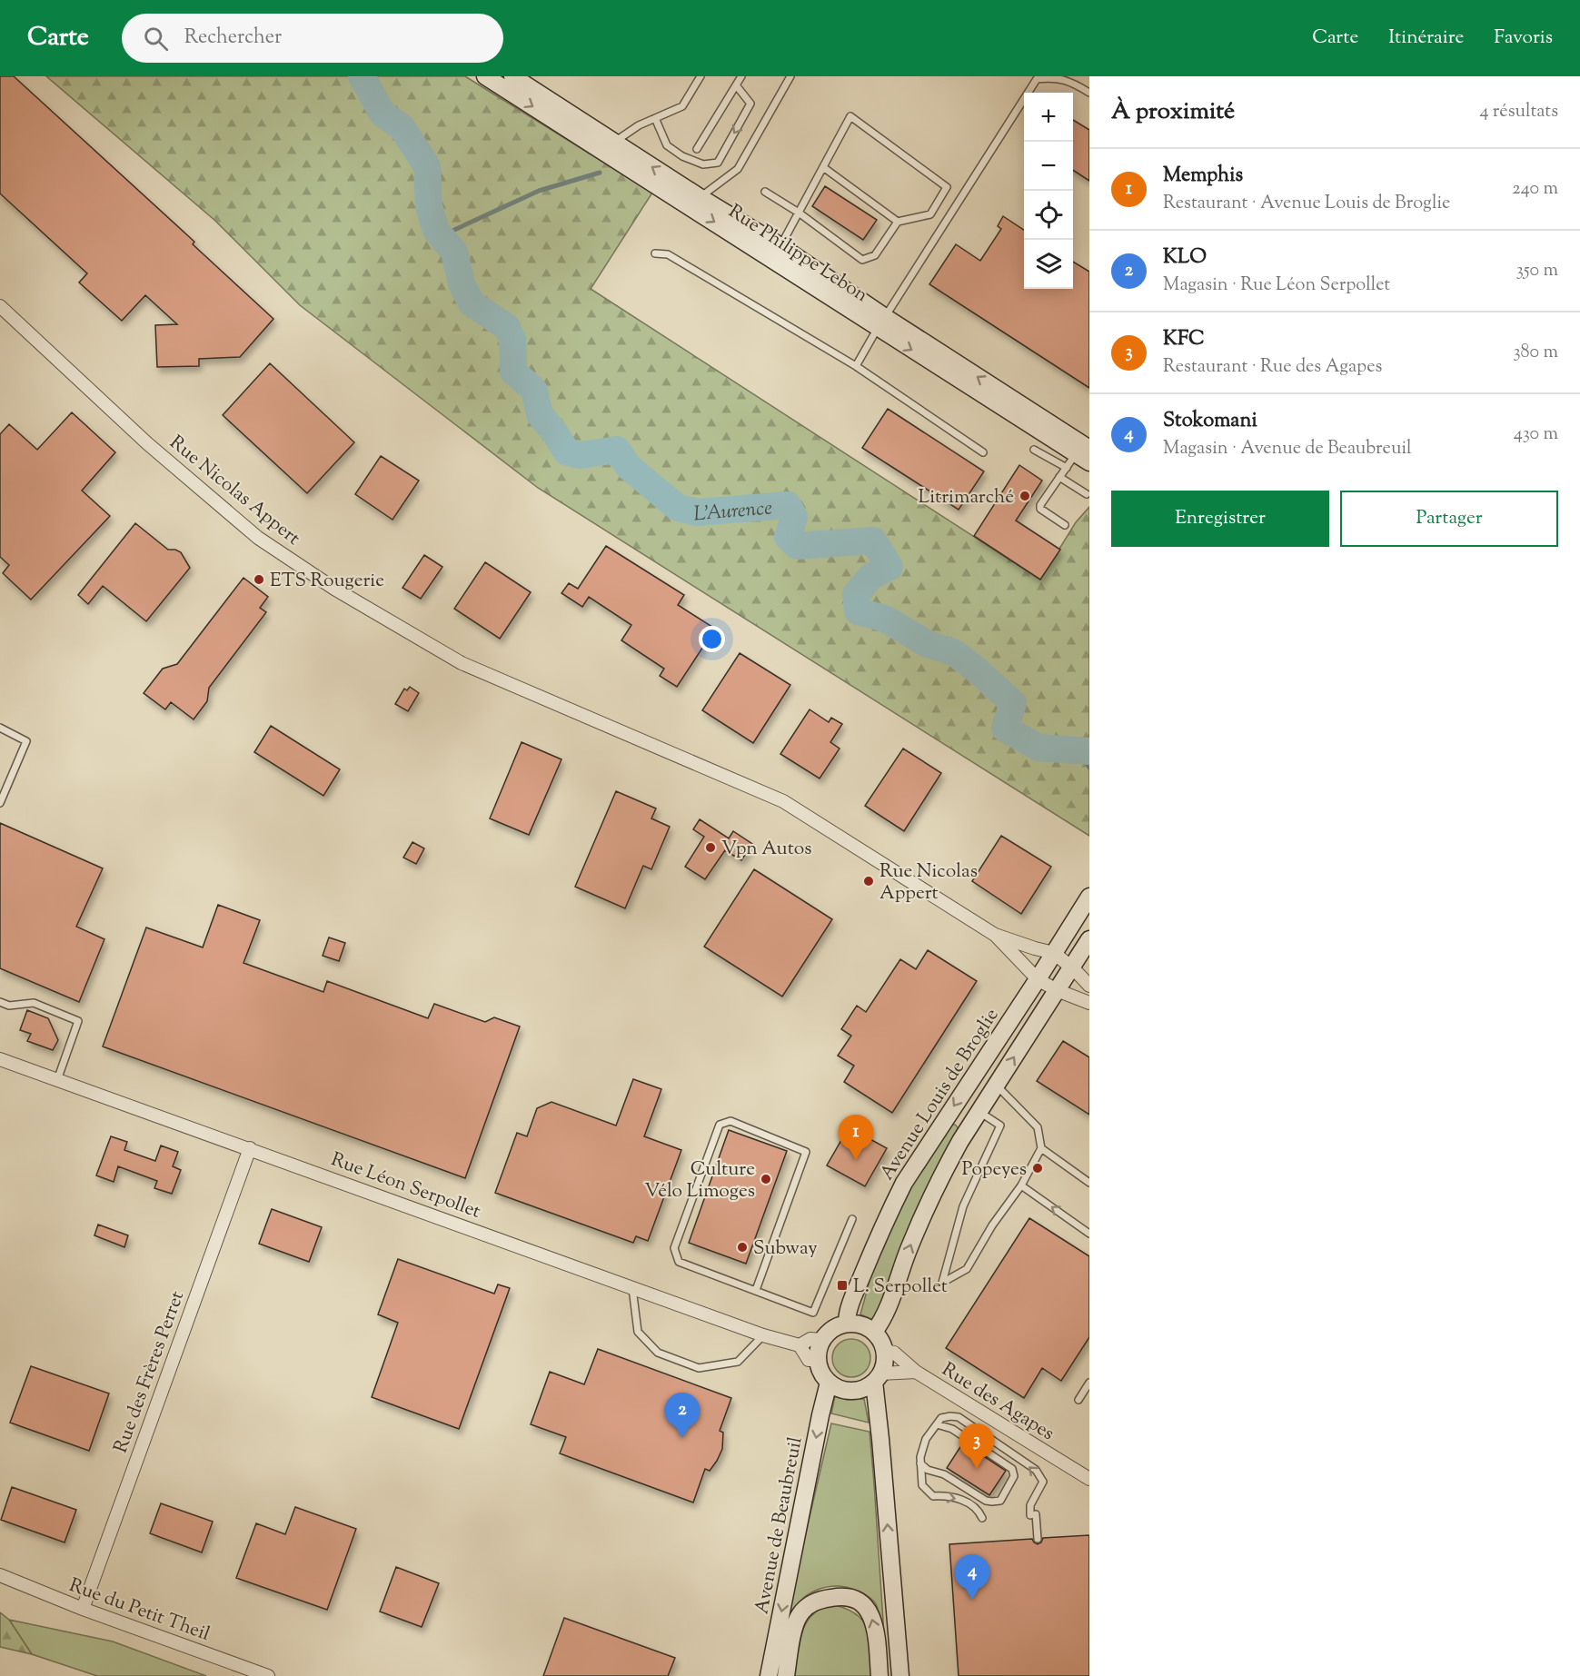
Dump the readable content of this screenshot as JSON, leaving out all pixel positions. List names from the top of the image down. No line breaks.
{"streets":{"main road":["Rue Philippe Lebon","Avenue Louis de Broglie","Avenue de Beaubreuil"],"street":["Rue Nicolas Appert","Rue Léon Serpollet","Rue des Frères Perret","Rue des Agapes","Rue du Petit Theil"]},"crossings":[["Rue Nicolas Appert","Avenue Louis de Broglie"],["Avenue Louis de Broglie","Rue Léon Serpollet"],["Avenue Louis de Broglie","Rue des Agapes"],["Avenue Louis de Broglie","Avenue de Beaubreuil"],["Rue Léon Serpollet","Rue des Frères Perret"],["Rue Léon Serpollet","Rue des Agapes"],["Rue Léon Serpollet","Avenue de Beaubreuil"],["Rue des Frères Perret","Rue du Petit Theil"],["Rue des Agapes","Avenue de Beaubreuil"]],"water":["L'Aurence"],"places":{"other":["Litrimarché","ETS Rougerie","Vpn Autos","Rue Nicolas Appert","Popeyes","Culture Vélo Limoges","Subway"],"transit":["L. Serpollet"]},"page":{"header":"Carte","search":"Rechercher","nav":["Carte","Itinéraire","Favoris"],"heading":["À proximité","4 résultats"],"map_buttons":["+","−"],"list":[{"mark":"1","name":"Memphis","note":"Restaurant · Avenue Louis de Broglie","value":"240 m"},{"mark":"2","name":"KLO","note":"Magasin · Rue Léon Serpollet","value":"350 m"},{"mark":"3","name":"KFC","note":"Restaurant · Rue des Agapes","value":"380 m"},{"mark":"4","name":"Stokomani","note":"Magasin · Avenue de Beaubreuil","value":"430 m"}],"buttons":["Enregistrer","Partager"],"pins":["1","2","3","4"]}}
